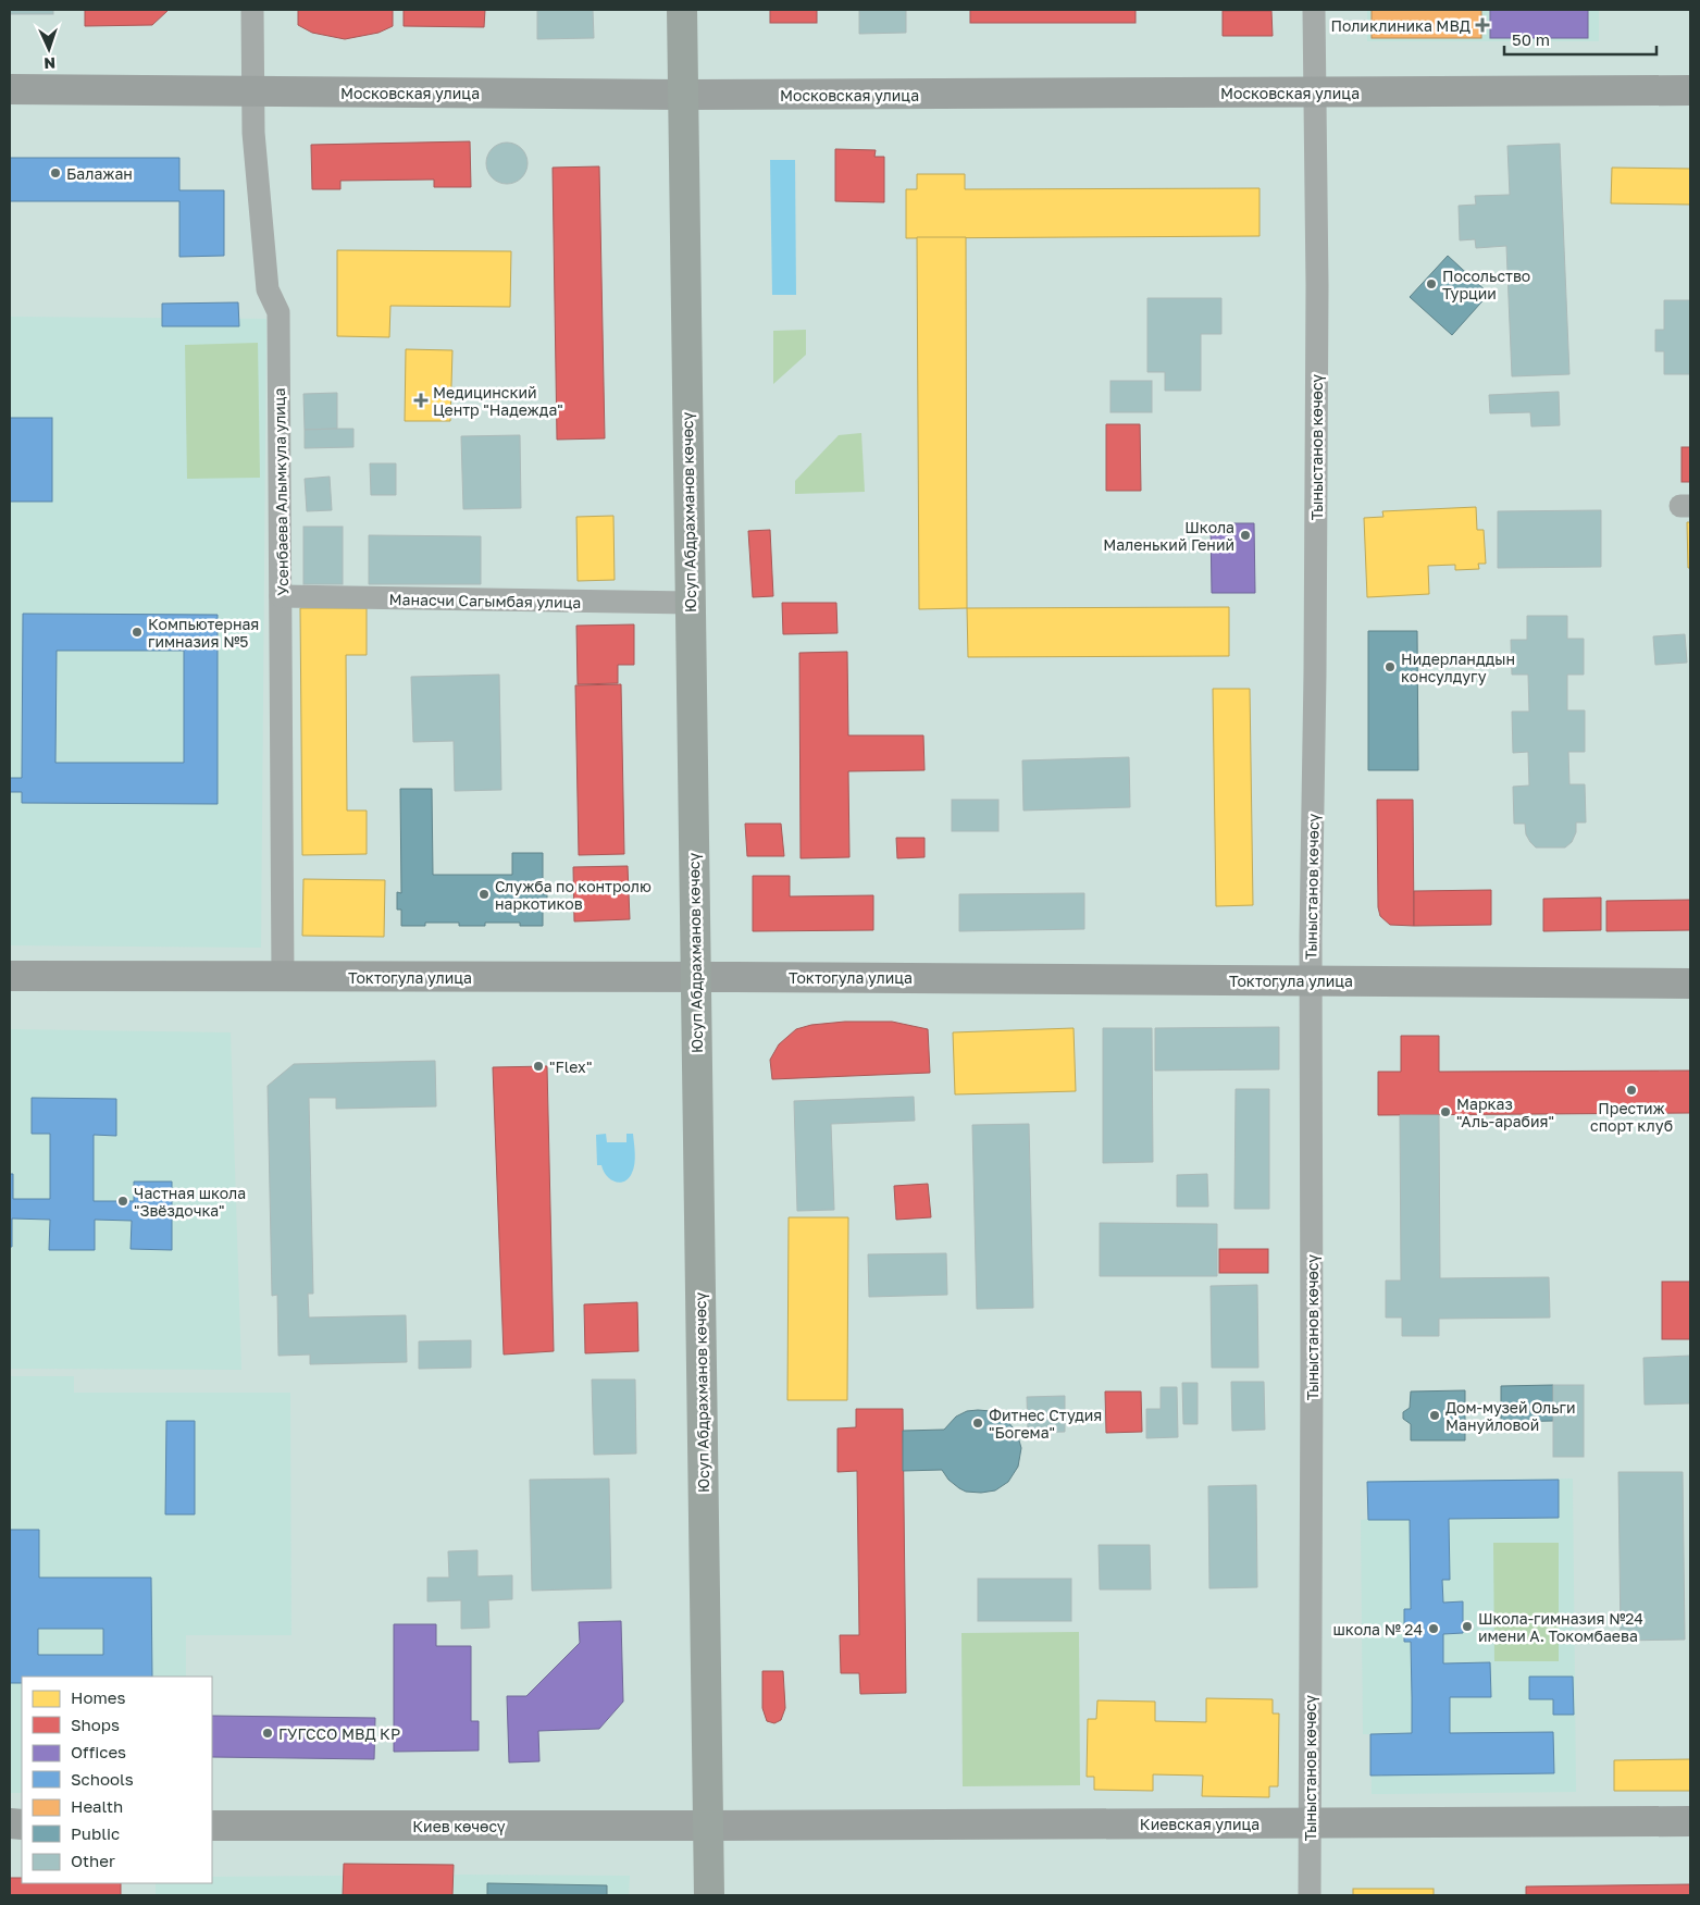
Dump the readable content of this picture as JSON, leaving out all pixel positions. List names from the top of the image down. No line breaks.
{"streets":{"main road":["Московская улица","Юсуп Абдрахманов көчөсү","Токтогула улица","Киевская улица","Киев көчөсү"],"street":["Тыныстанов көчөсү","Усенбаева Алымкула улица","Манасчи Сагымбая улица"]},"crossings":[["Московская улица","Тыныстанов көчөсү"],["Московская улица","Усенбаева Алымкула улица"],["Московская улица","Юсуп Абдрахманов көчөсү"],["Тыныстанов көчөсү","Токтогула улица"],["Тыныстанов көчөсү","Киевская улица"],["Усенбаева Алымкула улица","Манасчи Сагымбая улица"],["Усенбаева Алымкула улица","Токтогула улица"],["Юсуп Абдрахманов көчөсү","Манасчи Сагымбая улица"],["Юсуп Абдрахманов көчөсү","Токтогула улица"],["Юсуп Абдрахманов көчөсү","Киевская улица"],["Юсуп Абдрахманов көчөсү","Киев көчөсү"],["Киевская улица","Киев көчөсү"]],"places":{"health":["Поликлиника МВД","Медицинский Центр \"Надежда\""],"other":["Балажан","Посольство Турции","Школа Маленький Гений","Компьютерная гимназия №5","Нидерланддын консулдугу","Служба по контролю наркотиков","\"Flex\"","Престиж спорт клуб","Марказ \"Аль-арабия\"","Частная школа \"Звёздочка\"","Дом-музей Ольги Мануйловой","Фитнес Студия \"Богема\"","Школа-гимназия №24 имени А. Токомбаева","школа № 24","ГУГССО МВД КР"]},"legend":["Homes","Shops","Offices","Schools","Health","Public","Other"],"scale_bar":"50 m","north":"bottom"}
